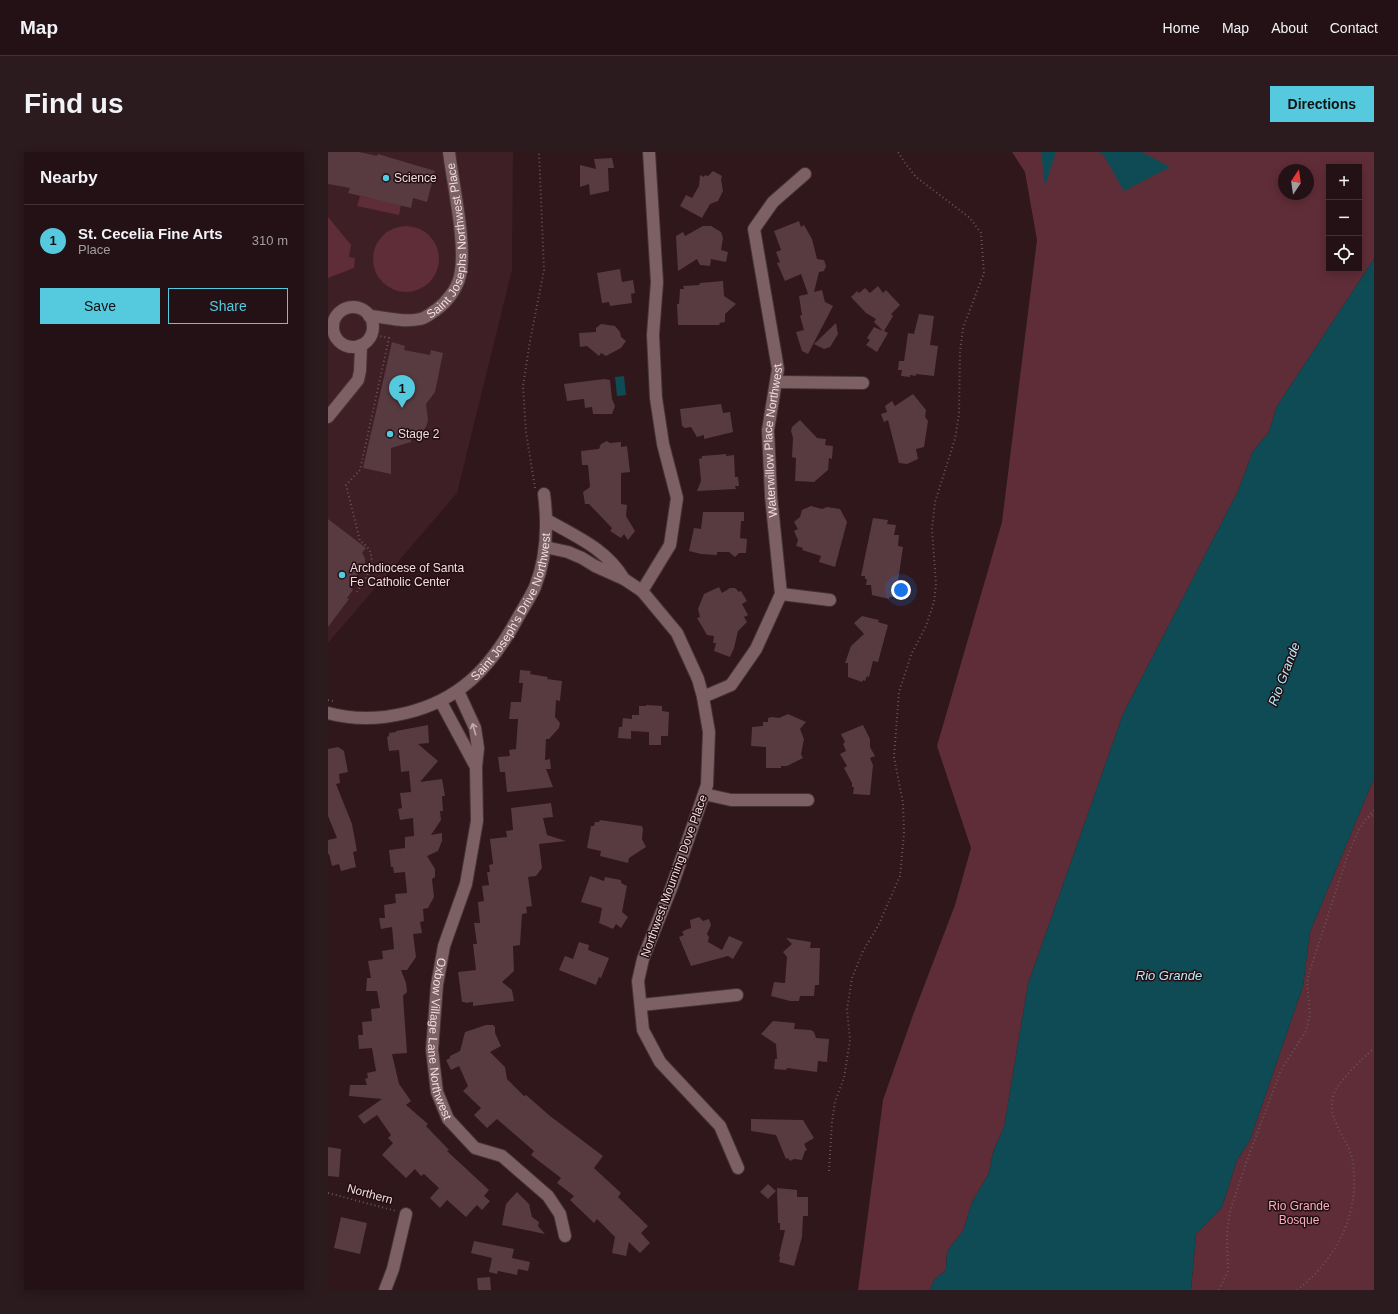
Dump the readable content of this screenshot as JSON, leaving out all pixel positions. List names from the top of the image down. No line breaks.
{"streets":{"street":["Saint Josephs Northwest Place","Waterwillow Place Northwest","Saint Joseph's Drive Northwest","Northwest Mourning Dove Place","Oxbow Village Lane Northwest"],"path":["Northern"]},"crossings":[["Saint Joseph's Drive Northwest","Northwest Mourning Dove Place"],["Saint Joseph's Drive Northwest","Oxbow Village Lane Northwest"]],"water":["Rio Grande"],"parks":["Rio Grande Bosque"],"places":["Science","Stage 2","Archdiocese of Santa Fe Catholic Center"],"north":"top","page":{"header":"Map","nav":["Home","Map","About","Contact"],"buttons":["Directions",["Save","Share"]],"title":"Find us","heading":"Nearby","map_buttons":["+","−"],"list":[{"mark":"1","name":"St. Cecelia Fine Arts","note":"Place","value":"310 m"}],"pins":"1"}}
